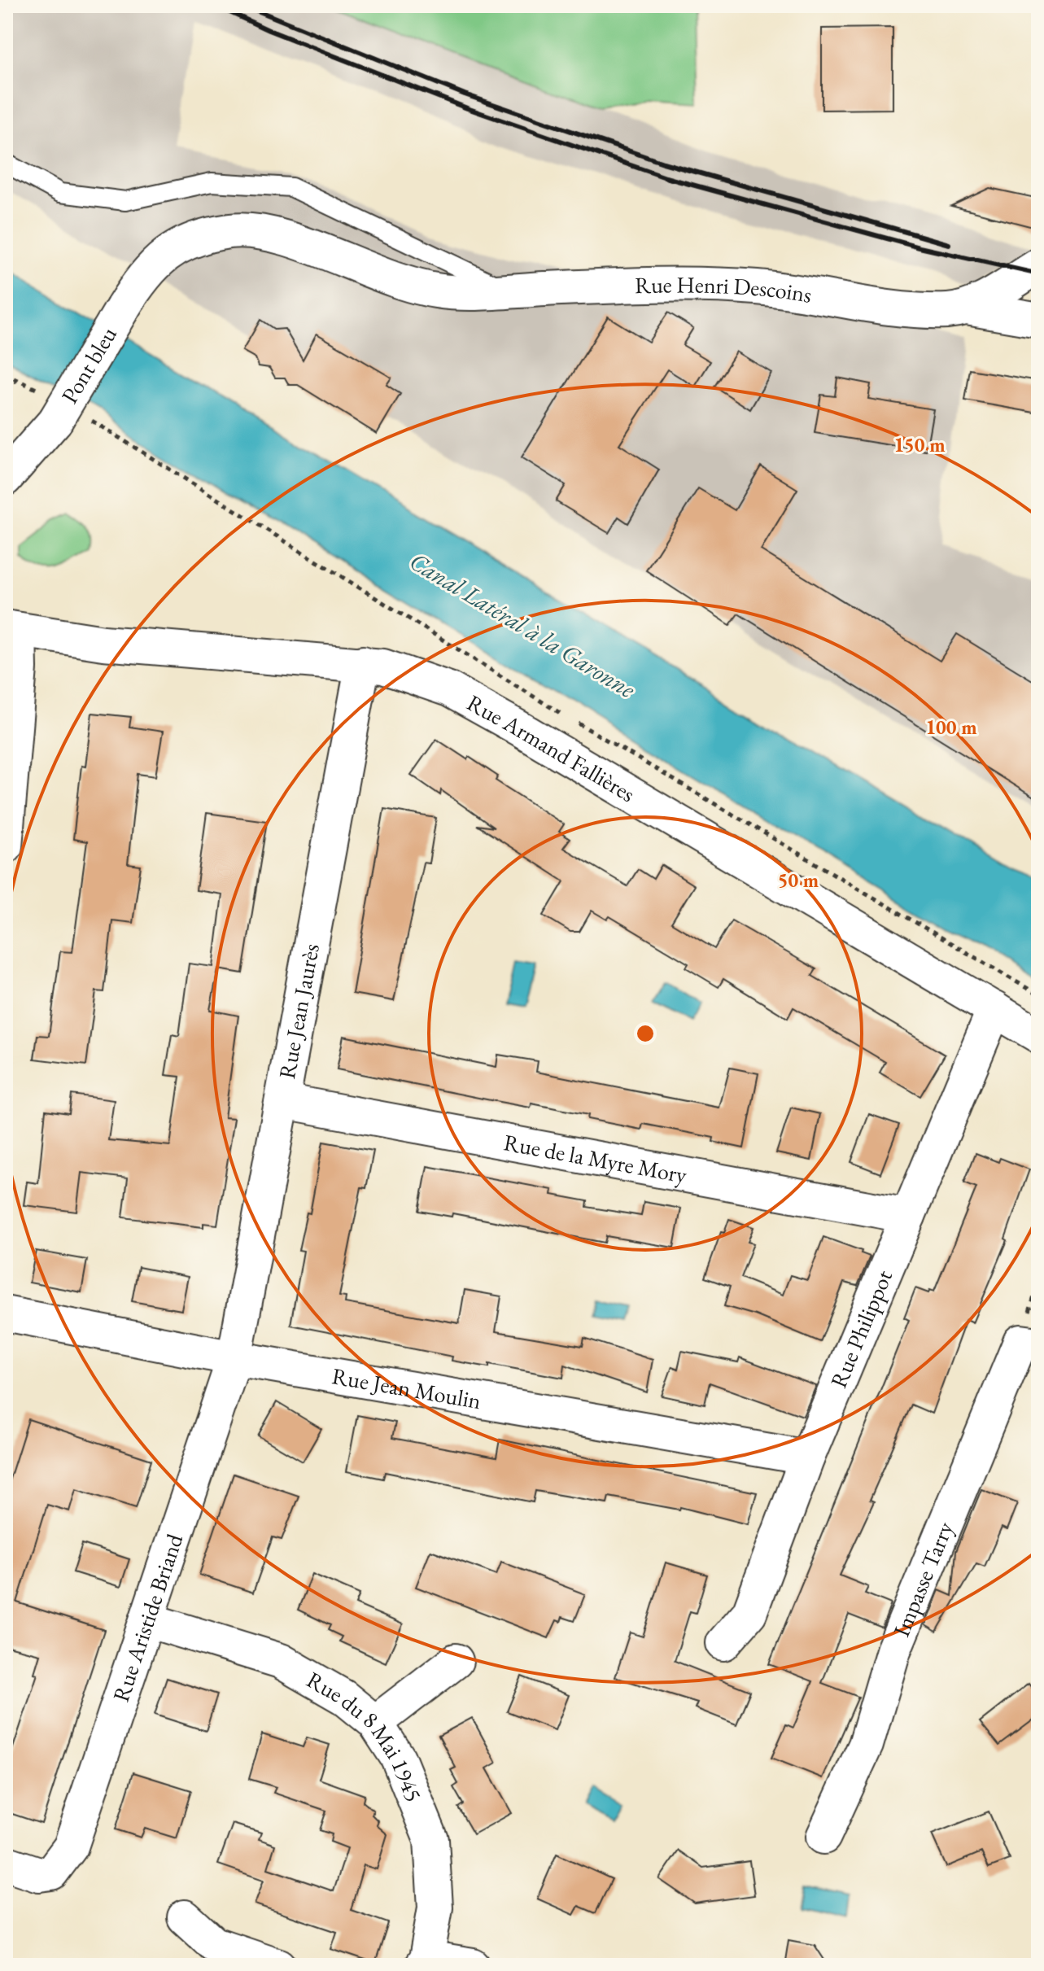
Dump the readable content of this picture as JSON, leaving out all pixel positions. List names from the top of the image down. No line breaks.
{"streets":{"street":["Rue Henri Descoins","Pont bleu","Rue Armand Fallières","Rue Jean Jaurès","Rue de la Myre Mory","Rue Philippot","Rue Jean Moulin","Impasse Tarry","Rue Aristide Briand","Rue du 8 Mai 1945"]},"crossings":[["Rue Henri Descoins","Pont bleu"],["Rue Armand Fallières","Rue Jean Jaurès"],["Rue Armand Fallières","Rue Philippot"],["Rue Jean Jaurès","Rue de la Myre Mory"],["Rue Jean Jaurès","Rue Jean Moulin"],["Rue Jean Jaurès","Rue Aristide Briand"],["Rue de la Myre Mory","Rue Philippot"],["Rue Philippot","Rue Jean Moulin"],["Rue Jean Moulin","Rue Aristide Briand"],["Rue Aristide Briand","Rue du 8 Mai 1945"]],"water":["Canal Latéral à la Garonne"],"rings":["150 m","100 m","50 m"]}
